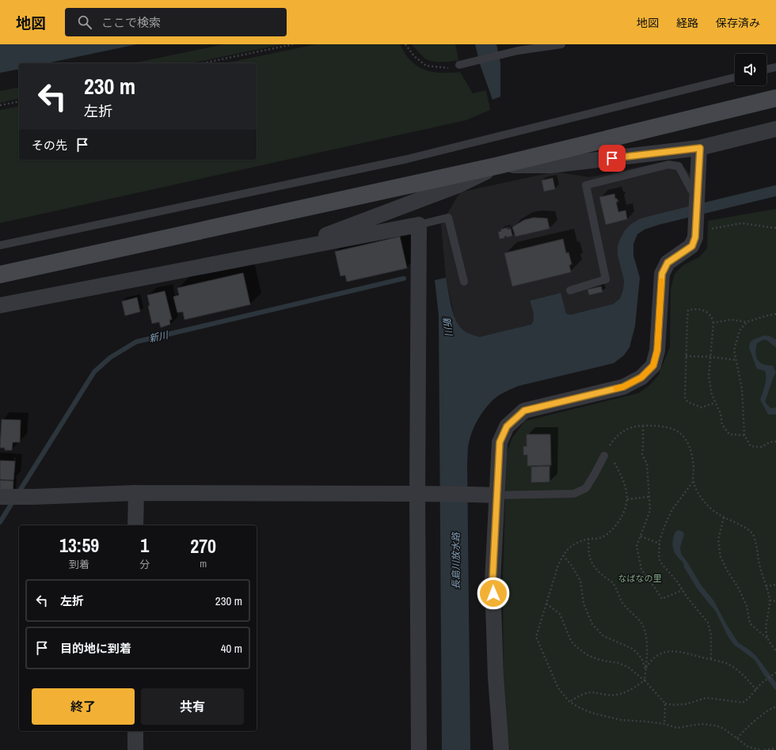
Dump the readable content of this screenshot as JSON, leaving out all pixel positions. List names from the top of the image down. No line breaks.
{"water":["新川","長島川放水路"],"parks":["なばなの里"],"page":{"header":"地図","search":"ここで検索","nav":["地図","経路","保存済み"],"turn":["230 m","左折"],"then":"その先","eta":["13:59","到着","1","分","270","m"],"list":[{"name":"左折","value":"230 m"},{"name":"目的地に到着","value":"40 m"}],"buttons":["終了","共有"]}}
